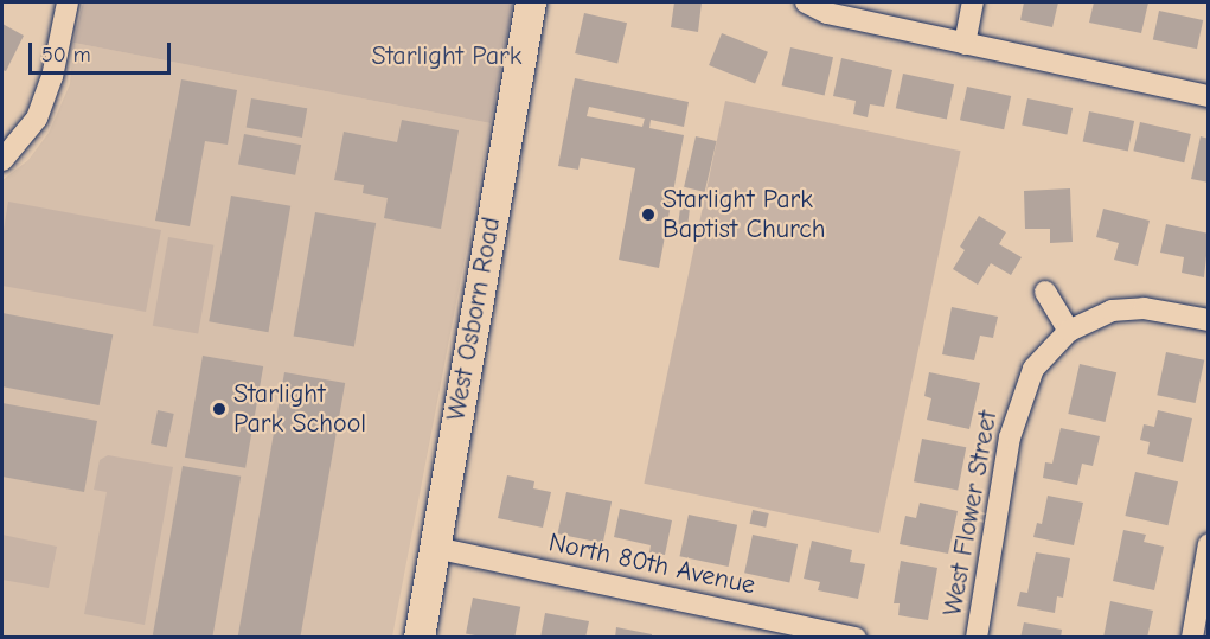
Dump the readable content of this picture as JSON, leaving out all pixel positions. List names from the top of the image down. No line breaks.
{"streets":{"street":["West Osborn Road","West Flower Street","North 80th Avenue"]},"crossings":[["West Osborn Road","North 80th Avenue"]],"parks":["Starlight Park"],"places":["Starlight Park Baptist Church","Starlight Park School"],"scale_bar":"50 m"}
